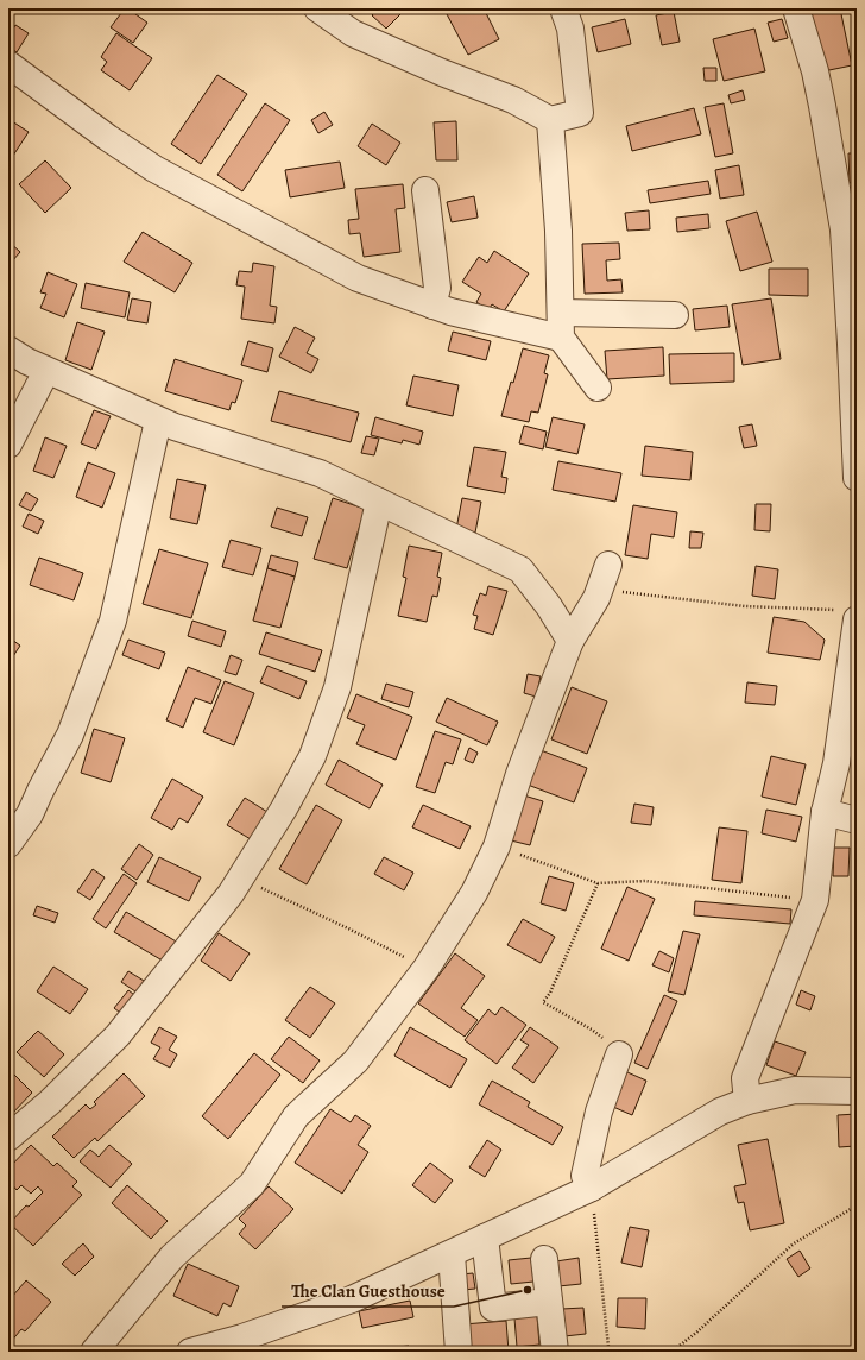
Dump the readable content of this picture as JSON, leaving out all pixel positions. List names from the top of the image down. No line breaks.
{"places":["The Clan Guesthouse"]}
